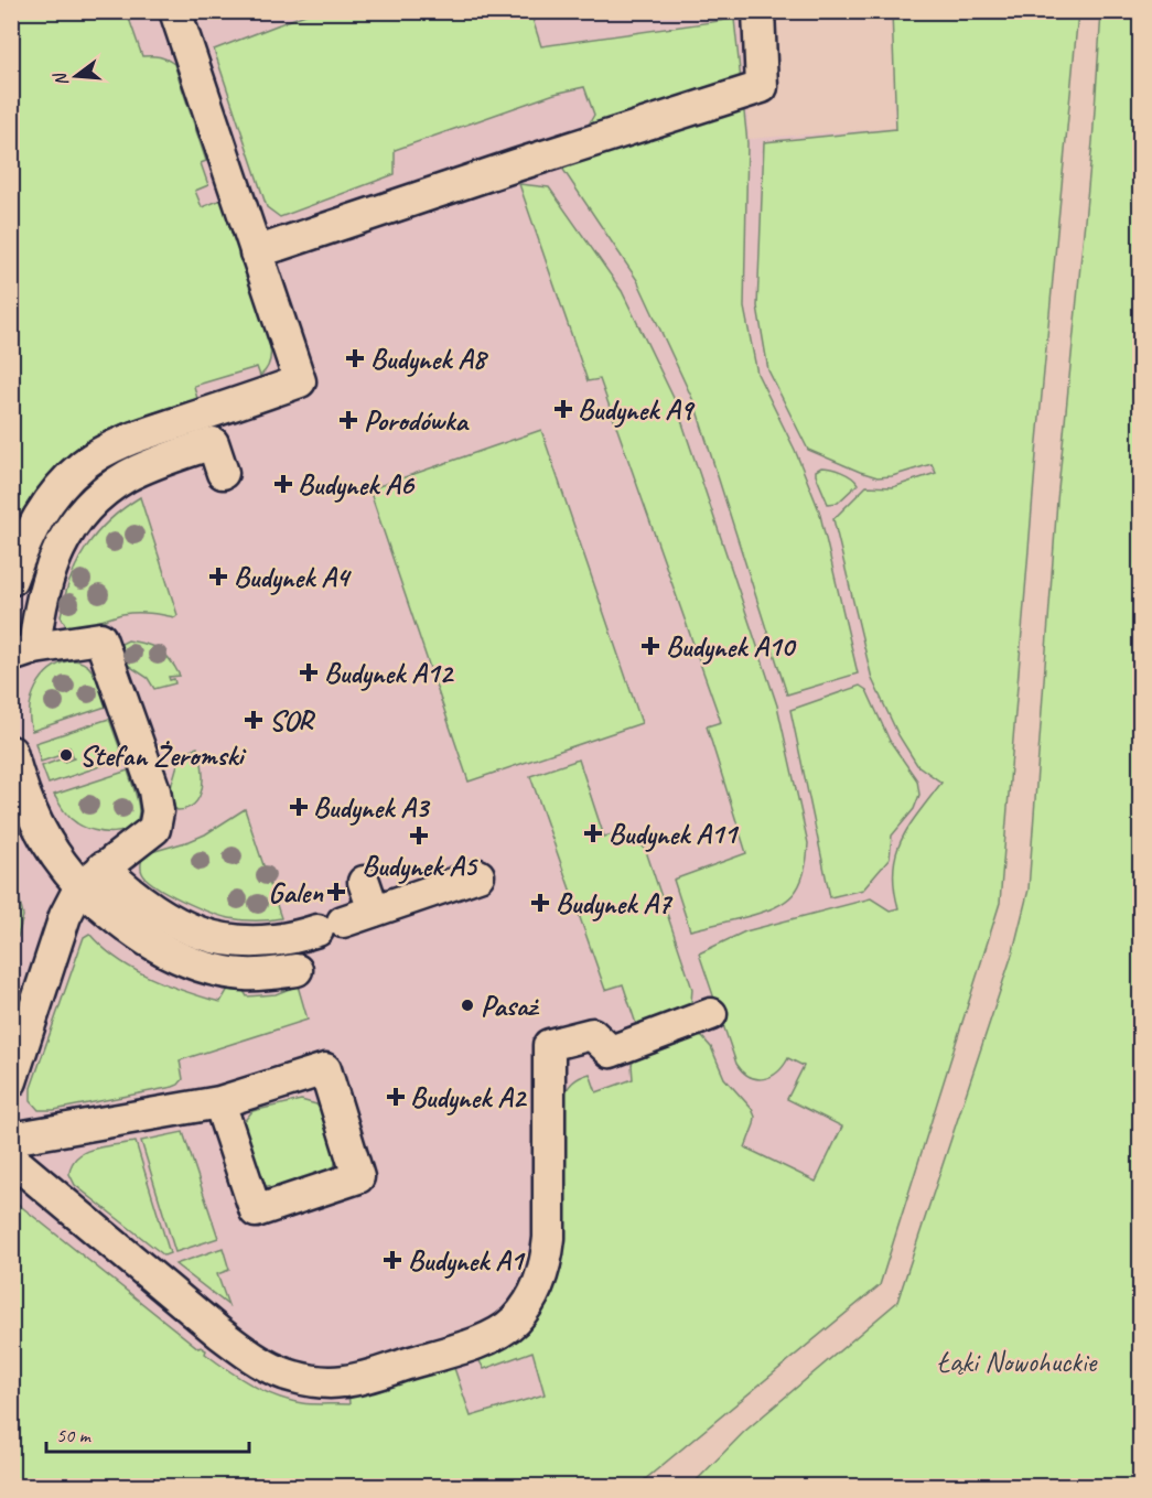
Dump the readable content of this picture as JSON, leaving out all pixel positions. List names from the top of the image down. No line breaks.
{"parks":["Łąki Nowohuckie"],"places":{"health":["Budynek A8","Budynek A9","Porodówka","Budynek A6","Budynek A4","Budynek A10","Budynek A12","SOR","Budynek A3","Budynek A11","Budynek A5","Galen","Budynek A7","Budynek A2","Budynek A1"],"other":["Stefan Żeromski","Pasaż"]},"scale_bar":"50 m","north":"left"}
